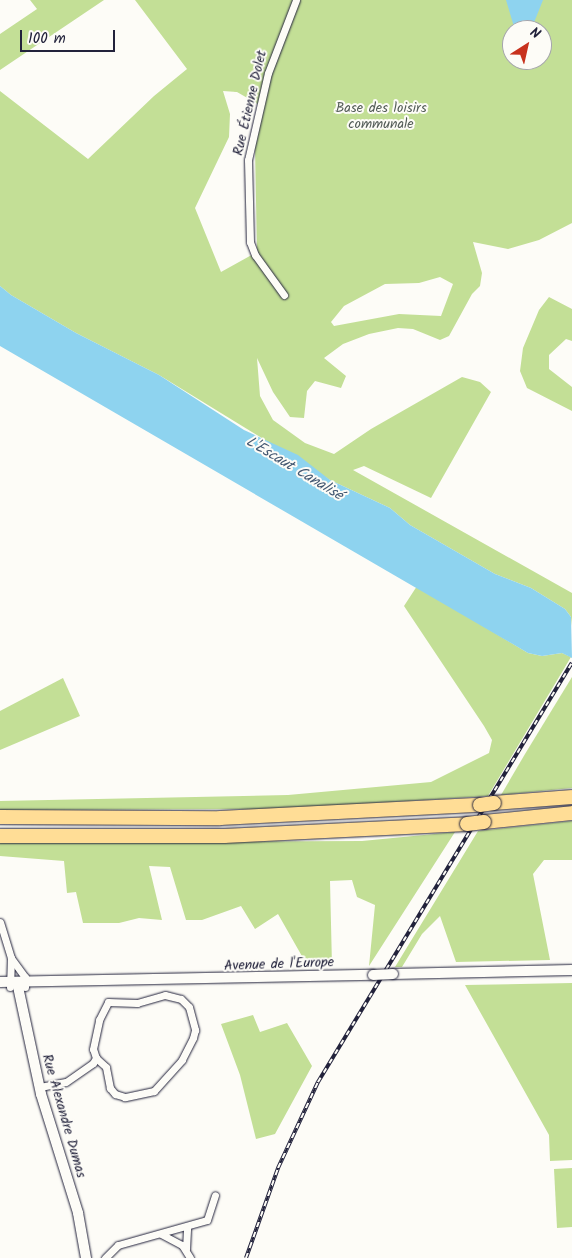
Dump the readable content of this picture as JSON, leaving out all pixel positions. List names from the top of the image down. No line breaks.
{"streets":{"main road":["Avenue de l'Europe","Rue Alexandre Dumas"],"street":["Rue Étienne Dolet"]},"crossings":[["Avenue de l'Europe","Rue Alexandre Dumas"]],"water":["L'Escaut Canalisé"],"parks":["Base des loisirs communale"],"scale_bar":"100 m","north":"top right"}
